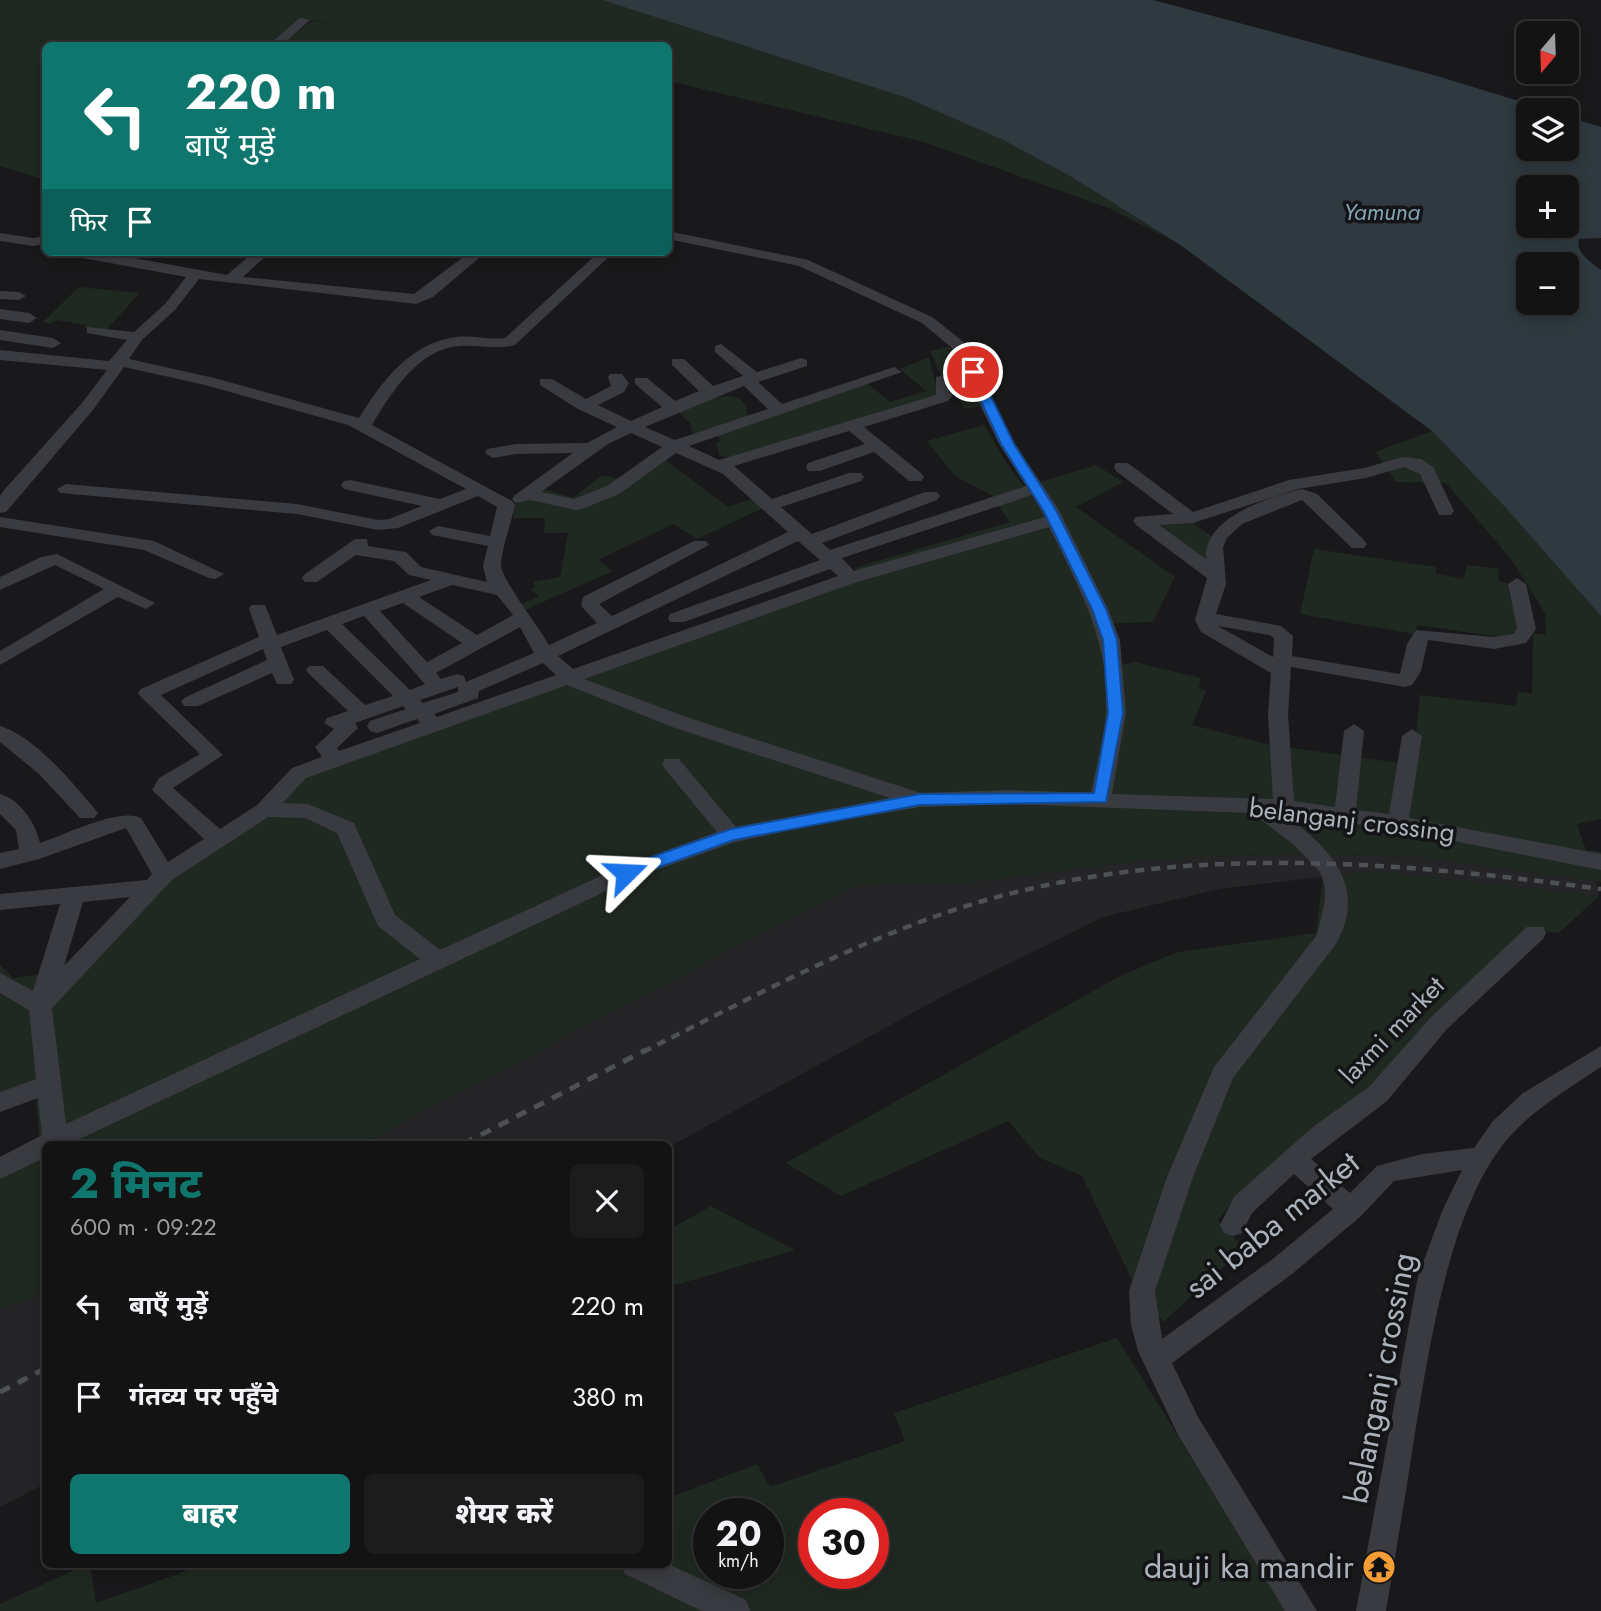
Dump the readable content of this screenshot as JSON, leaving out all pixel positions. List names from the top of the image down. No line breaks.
{"streets":{"street":["belanganj crossing","laxmi market","sai baba market"]},"crossings":[["belanganj crossing","sai baba market"]],"water":["Yamuna"],"places":{"temple":["dauji ka mandir"]},"north":"bottom","page":{"map_buttons":["+","−"],"turn":["220 m","बाएँ मुड़ें"],"then":"फिर","heading":["2 मिनट","600 m · 09:22"],"list":[{"name":"बाएँ मुड़ें","value":"220 m"},{"name":"गंतव्य पर पहुँचे","value":"380 m"}],"buttons":["बाहर","शेयर करें"],"speed":"20 km/h","limit":"30"}}
